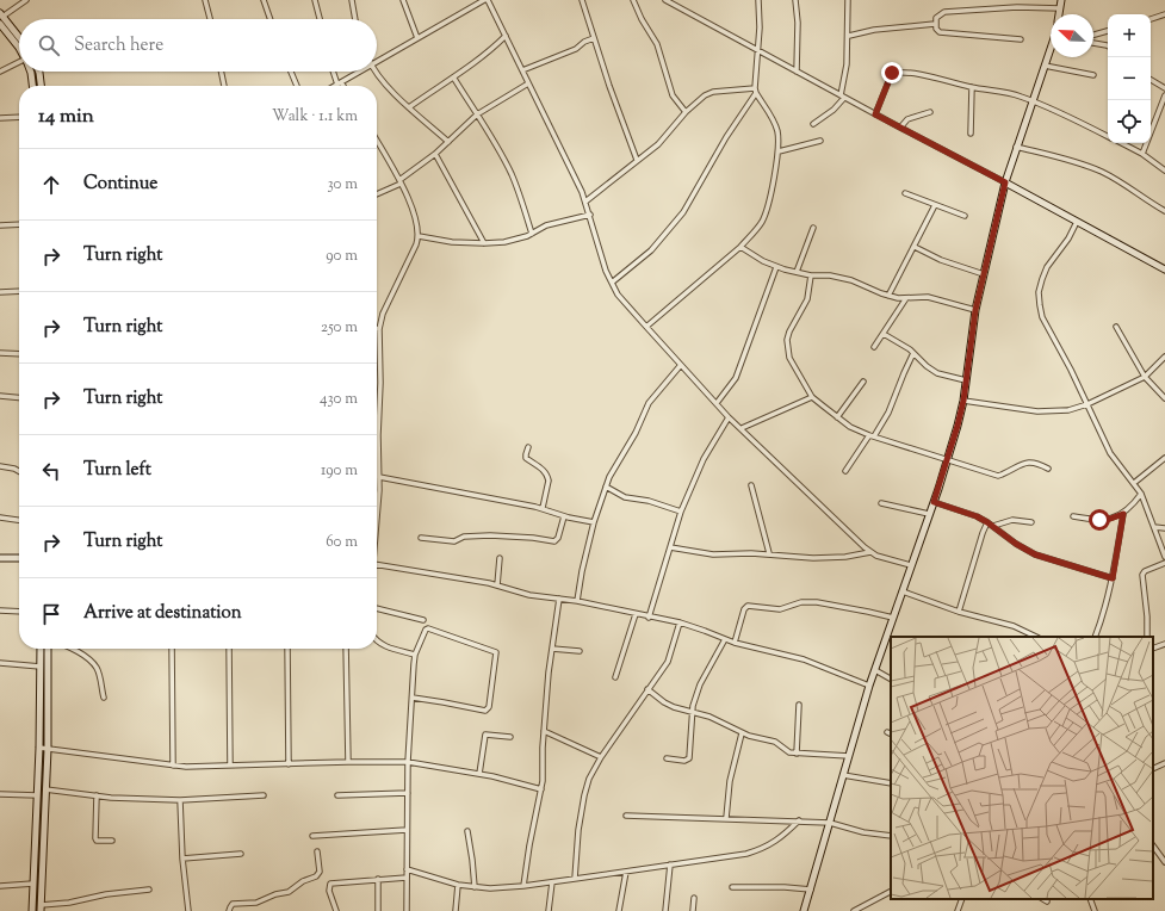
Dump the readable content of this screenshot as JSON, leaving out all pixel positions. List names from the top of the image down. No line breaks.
{"north":"top left","page":{"map_buttons":["+","−"],"search":"Search here","heading":["14 min","Walk · 1.1 km"],"list":[["Continue","30 m"],["Turn right","90 m"],["Turn right","250 m"],["Turn right","430 m"],["Turn left","190 m"],["Turn right","60 m"],"Arrive at destination"]}}
